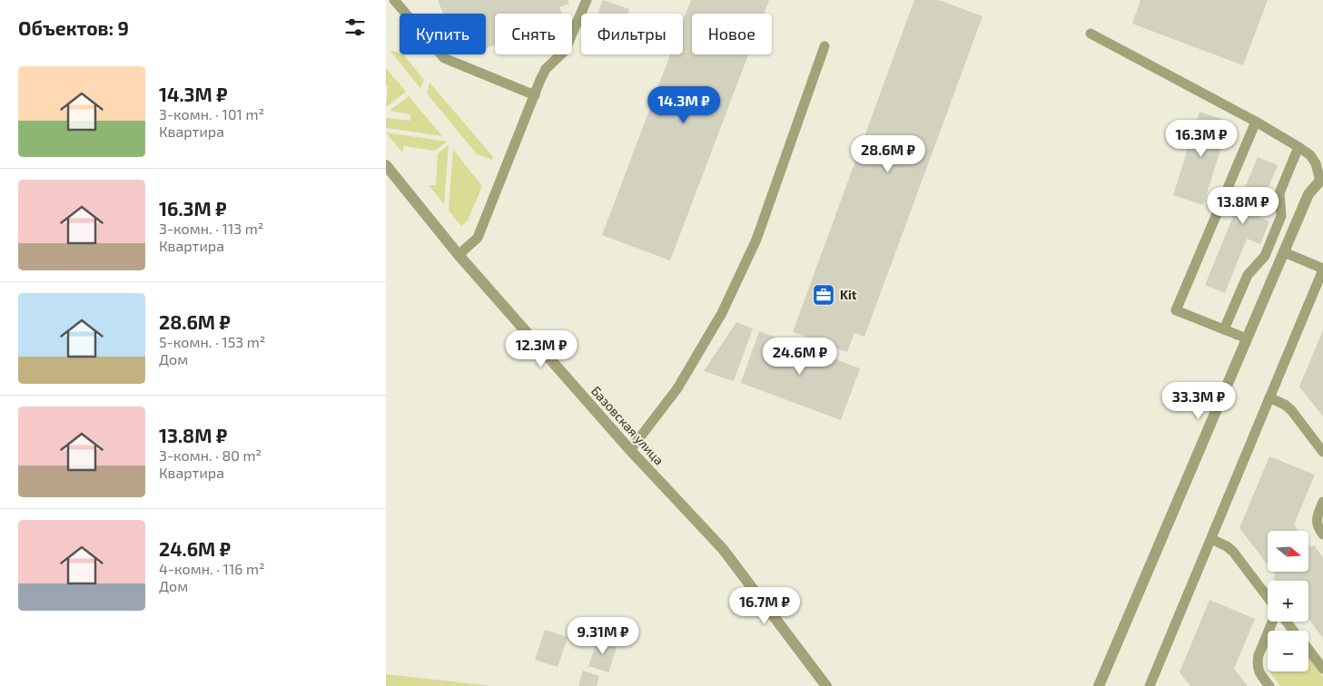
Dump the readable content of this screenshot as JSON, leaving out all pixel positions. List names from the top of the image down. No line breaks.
{"streets":{"street":["Базовская улица"]},"places":{"office":["Kit"]},"north":"right","page":{"heading":"Объектов: 9","chip":["Купить","Снять","Фильтры","Новое"],"list":[{"name":"14.3M ₽","note":"3-комн. · 101 m² · Квартира"},{"name":"16.3M ₽","note":"3-комн. · 113 m² · Квартира"},{"name":"28.6M ₽","note":"5-комн. · 153 m² · Дом"},{"name":"13.8M ₽","note":"3-комн. · 80 m² · Квартира"},{"name":"24.6M ₽","note":"4-комн. · 116 m² · Дом"}],"price":["14.3M ₽","16.3M ₽","28.6M ₽","13.8M ₽","12.3M ₽","24.6M ₽","33.3M ₽","16.7M ₽","9.31M ₽"],"map_buttons":["+","−"]}}
